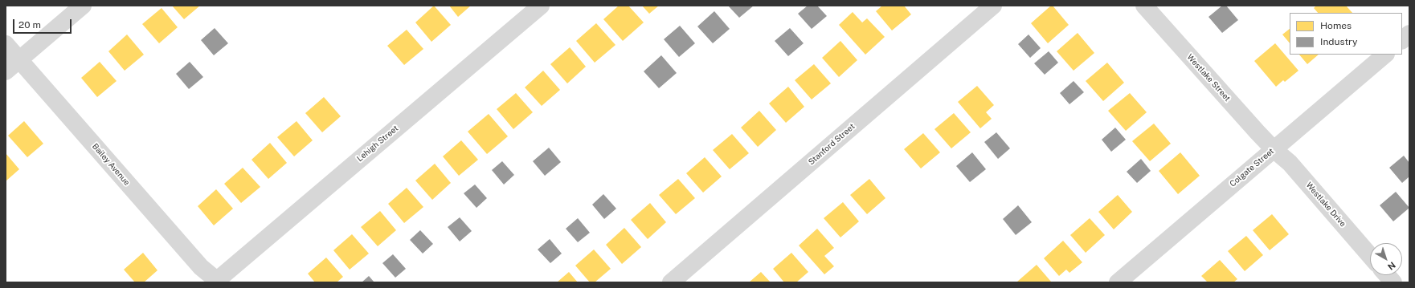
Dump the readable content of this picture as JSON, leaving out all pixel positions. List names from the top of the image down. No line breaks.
{"streets":{"street":["Westlake Street","Lehigh Street","Stanford Street","Bailey Avenue","Colgate Street","Westlake Drive"]},"crossings":[["Westlake Street","Colgate Street"],["Westlake Street","Westlake Drive"],["Lehigh Street","Bailey Avenue"],["Colgate Street","Westlake Drive"]],"legend":["Homes","Industry"],"scale_bar":"20 m","north":"bottom right"}
